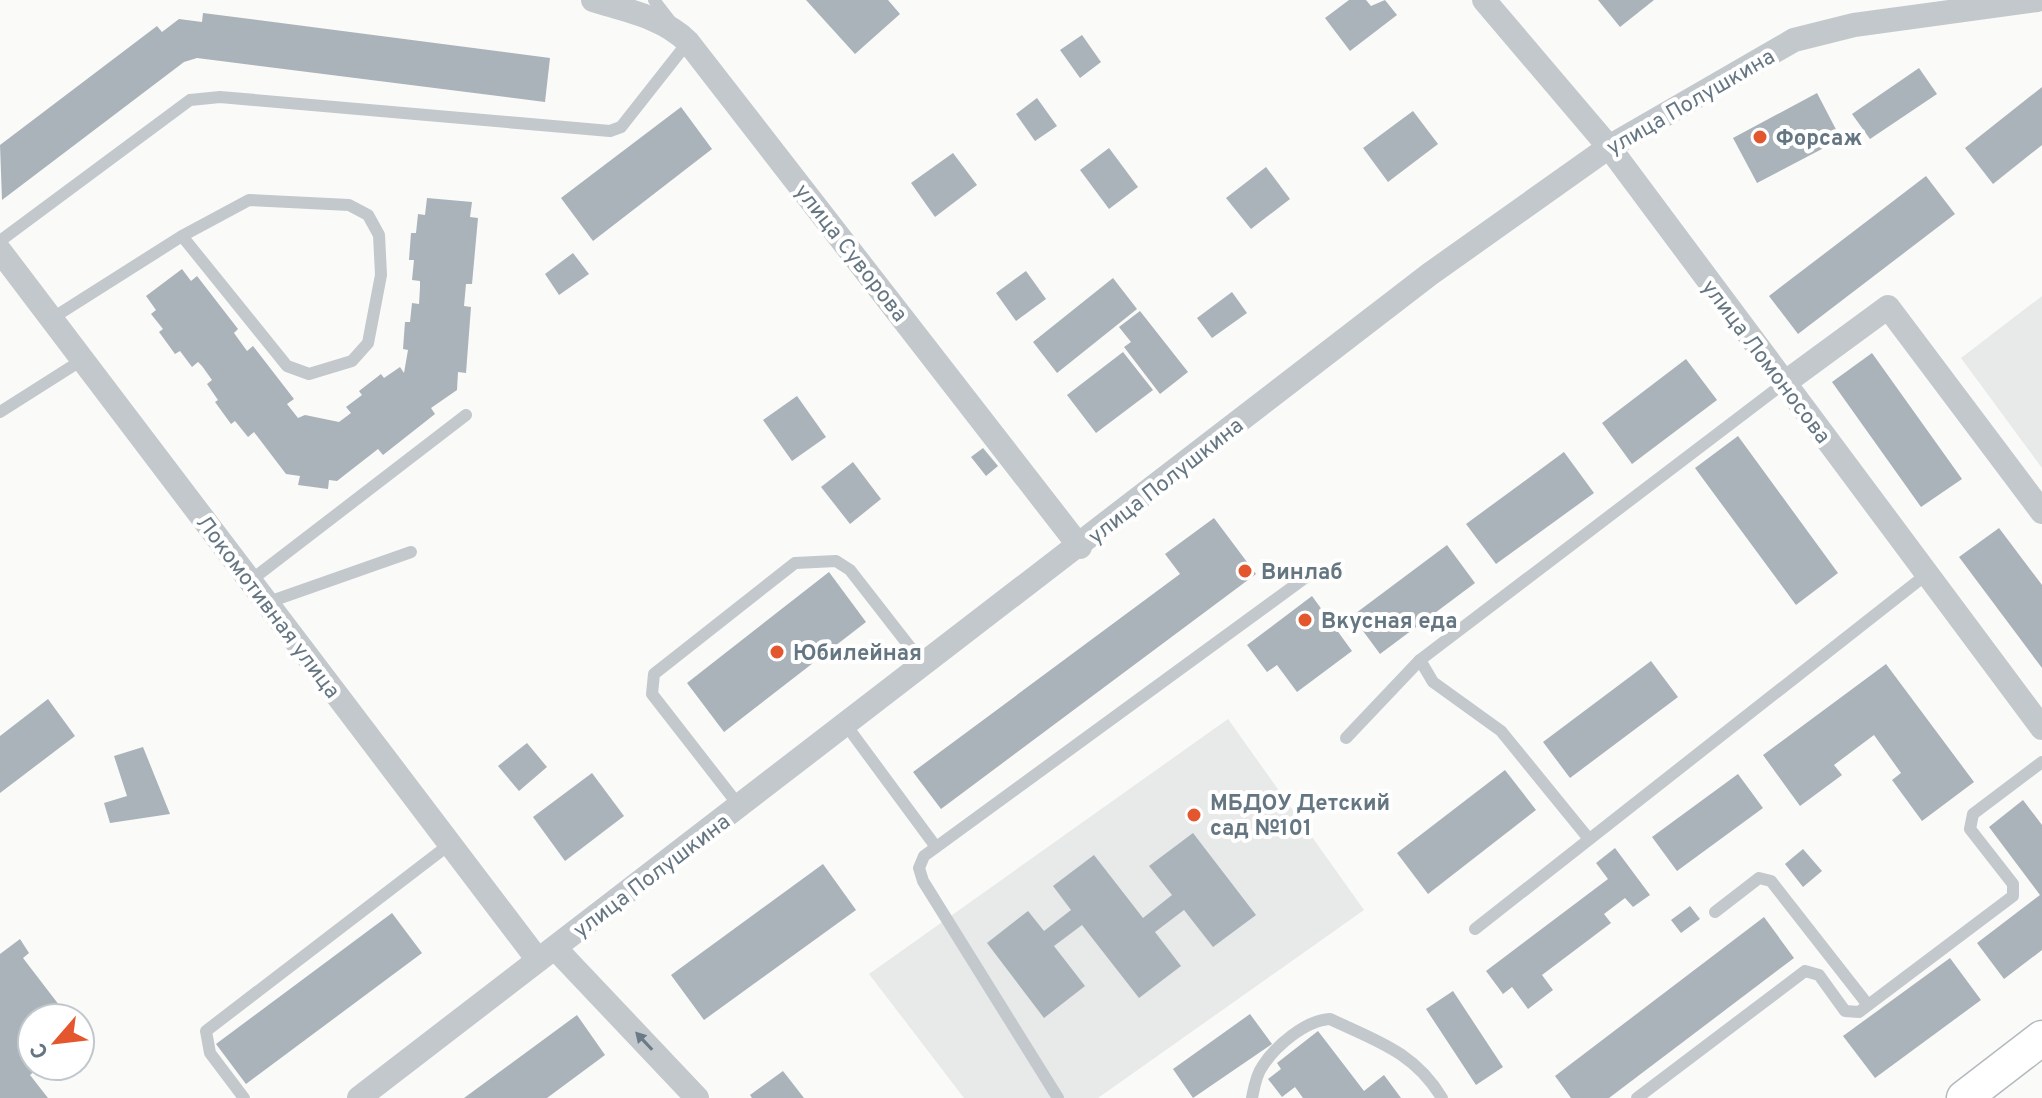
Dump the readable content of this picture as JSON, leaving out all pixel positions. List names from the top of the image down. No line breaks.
{"streets":{"street":["улица Полушкина","улица Суворова","улица Ломоносова","Локомотивная улица"]},"crossings":[["улица Полушкина","улица Суворова"],["улица Полушкина","улица Ломоносова"],["улица Полушкина","Локомотивная улица"]],"places":["Форсаж","Винлаб","Вкусная еда","Юбилейная","МБДОУ Детский сад №101"],"north":"bottom left"}
